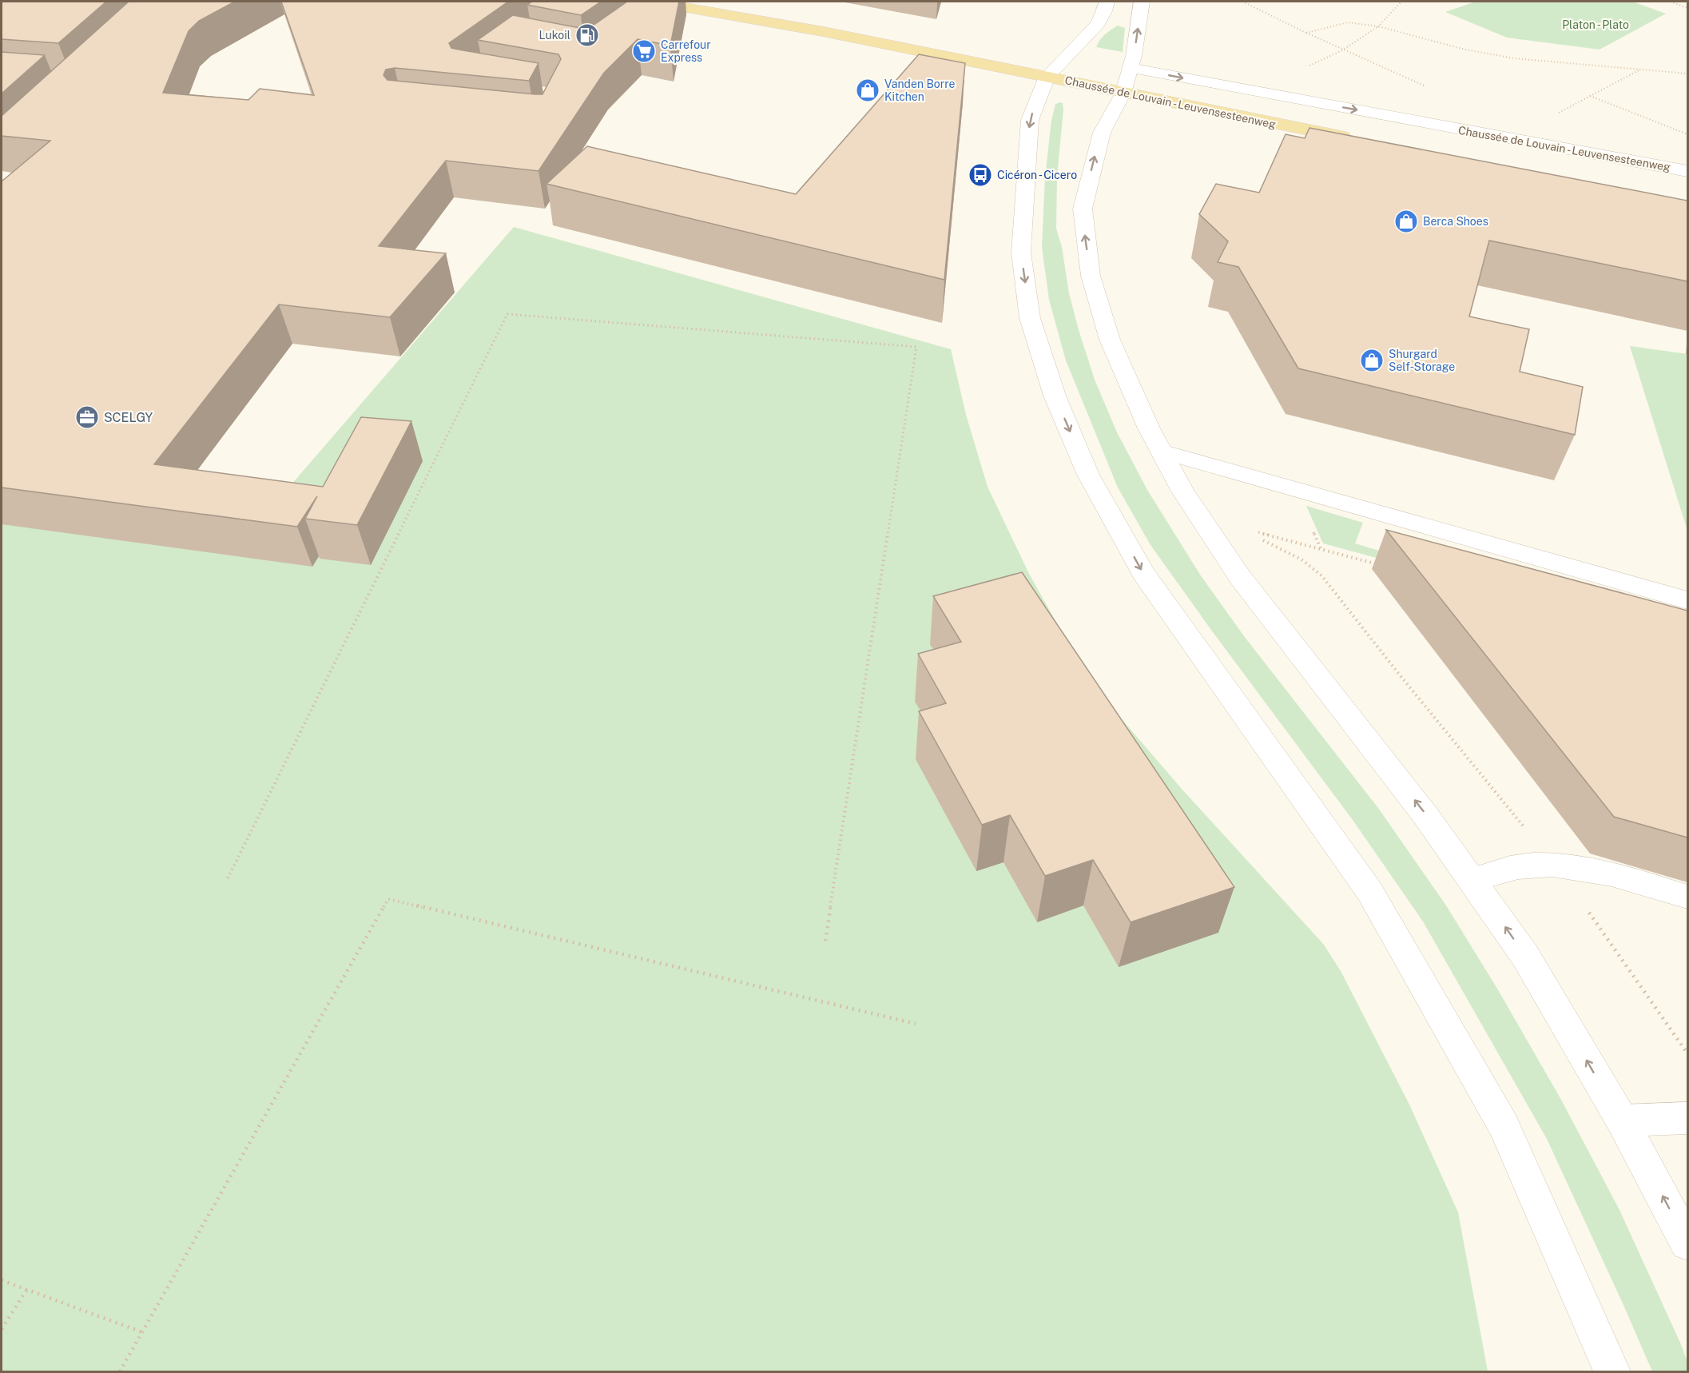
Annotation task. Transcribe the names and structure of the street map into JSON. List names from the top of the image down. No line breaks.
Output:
{"streets":{"main road":["Chaussée de Louvain - Leuvensesteenweg"]},"parks":["Platon - Plato"],"places":{"fuel station":["Lukoil"],"supermarket":["Carrefour Express"],"shop":["Vanden Borre Kitchen","Berca Shoes","Shurgard Self-Storage"],"bus stop":["Cicéron - Cicero"],"office":["SCELGY"]}}
